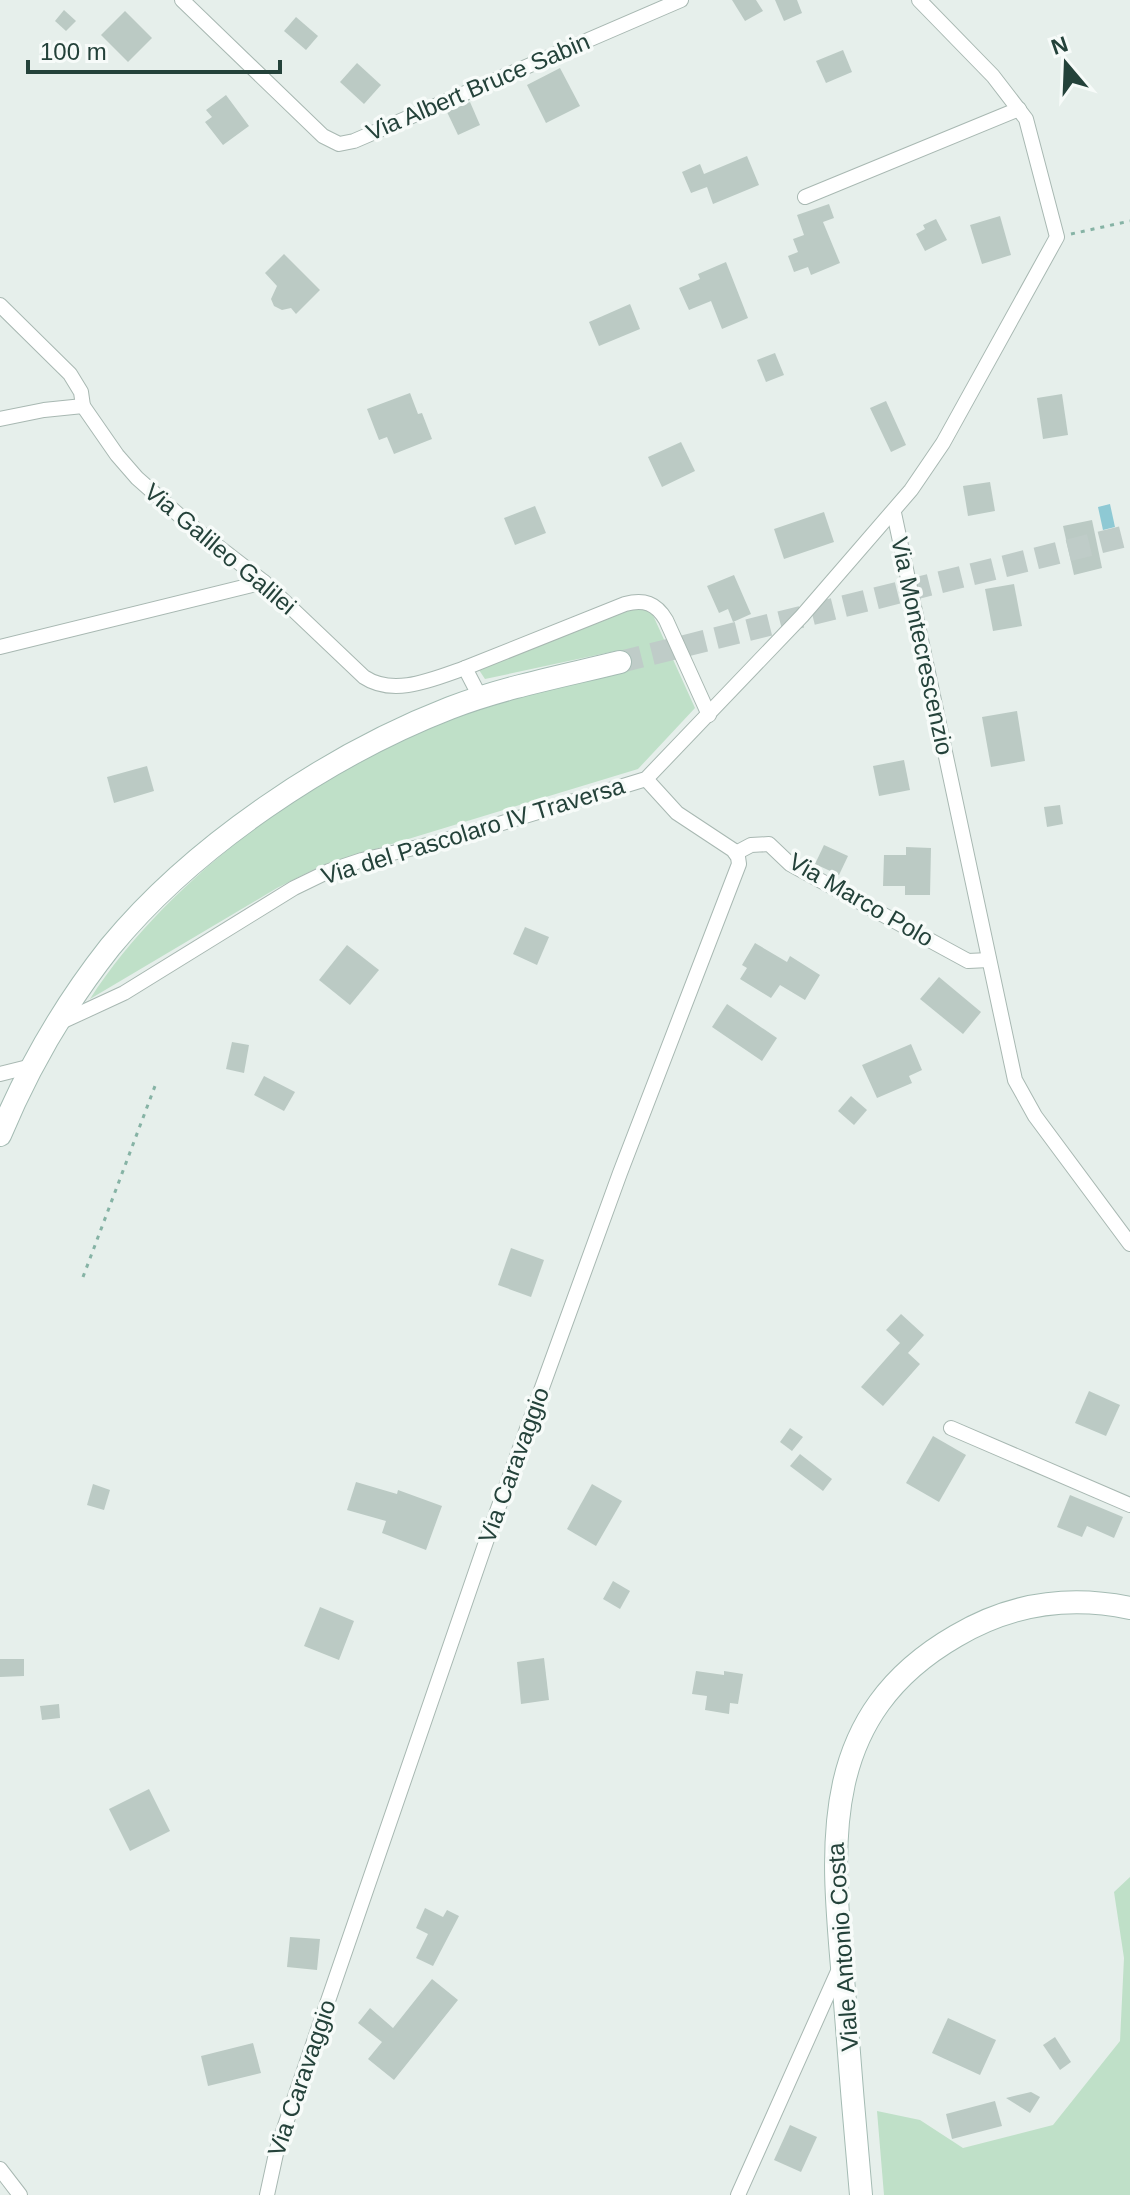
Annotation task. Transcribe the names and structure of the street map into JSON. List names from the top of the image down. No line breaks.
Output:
{"streets":{"main road":["Viale Antonio Costa"],"street":["Via Albert Bruce Sabin","Via Galileo Galilei","Via Montecrescenzio","Via del Pascolaro IV Traversa","Via Marco Polo","Via Caravaggio"]},"crossings":[["Via Galileo Galilei","Via del Pascolaro IV Traversa"],["Via Montecrescenzio","Via del Pascolaro IV Traversa"],["Via Montecrescenzio","Via Marco Polo"],["Via Marco Polo","Via Caravaggio"]],"scale_bar":"100 m","north":"top"}
